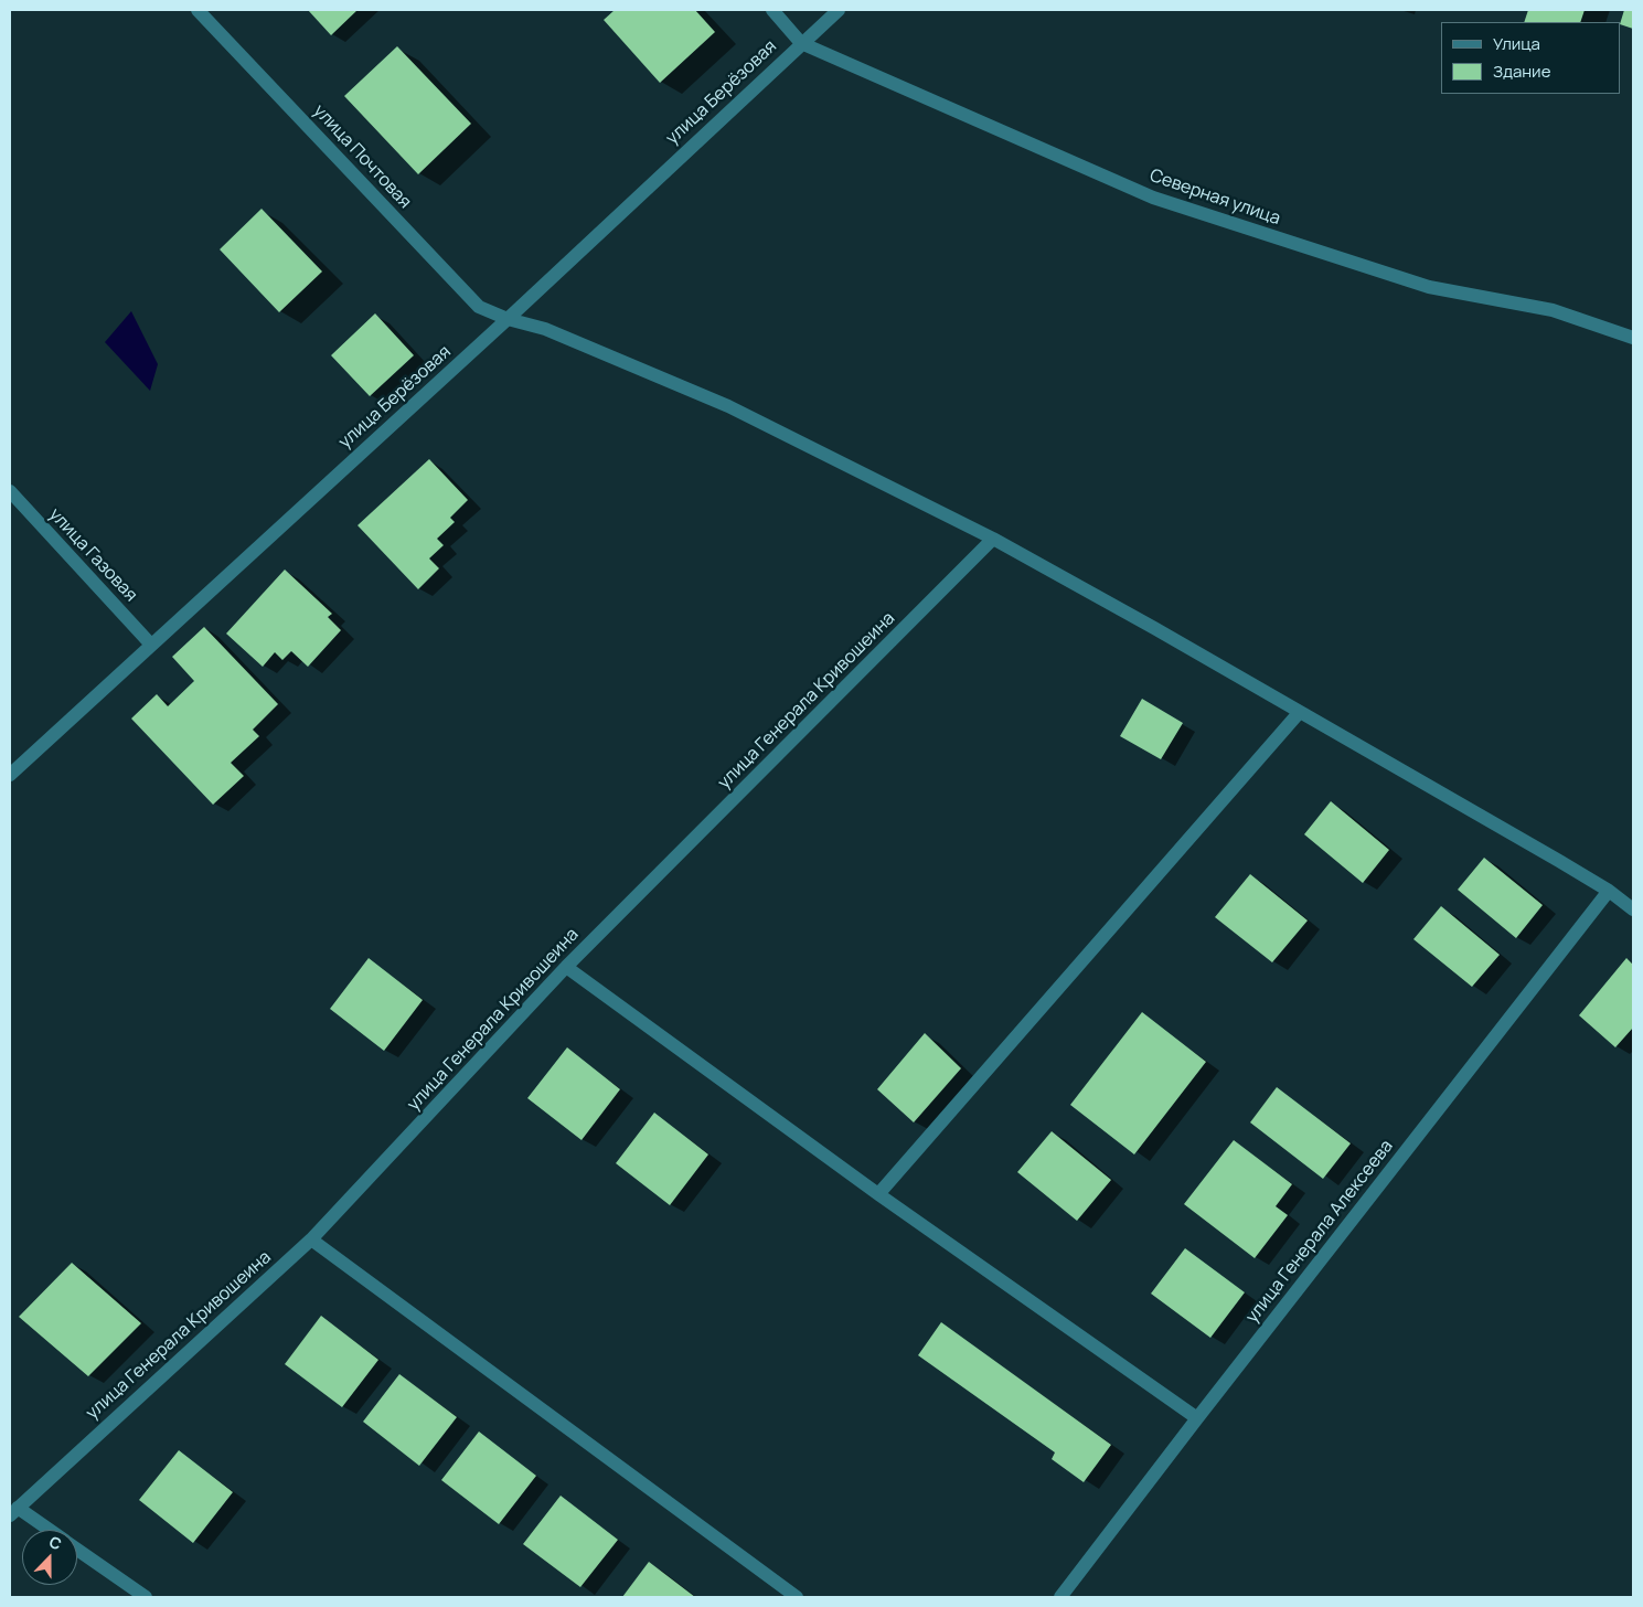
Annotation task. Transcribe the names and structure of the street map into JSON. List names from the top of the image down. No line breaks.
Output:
{"streets":{"street":["улица Берёзовая","улица Почтовая","Северная улица","улица Газовая","улица Генерала Кривошеина","улица Генерала Алексеева"]},"crossings":[["улица Берёзовая","улица Почтовая"],["улица Берёзовая","Северная улица"],["улица Берёзовая","улица Газовая"],["улица Почтовая","улица Генерала Кривошеина"],["улица Почтовая","улица Генерала Алексеева"]],"legend":["Улица","Здание"],"north":"top"}
